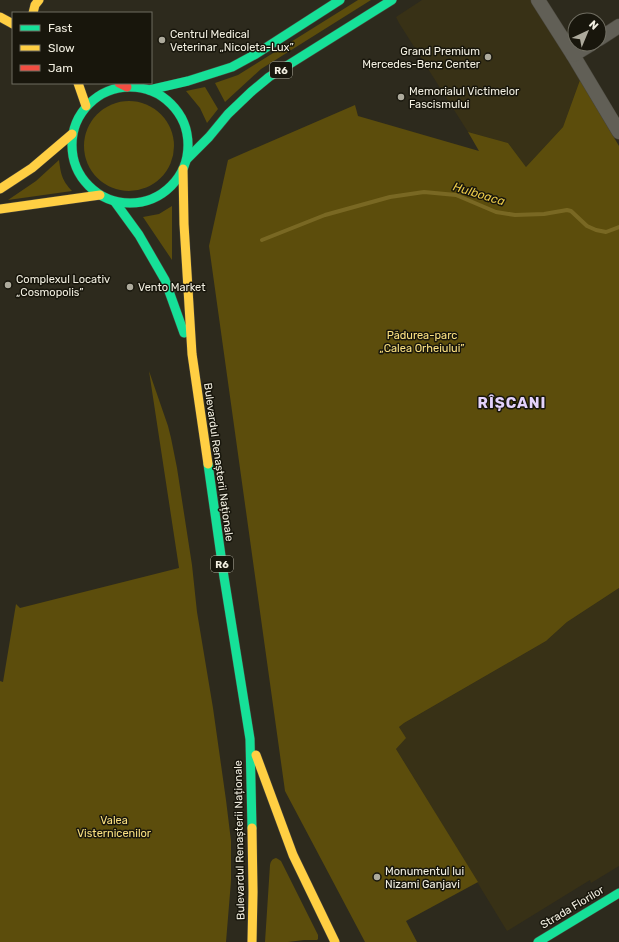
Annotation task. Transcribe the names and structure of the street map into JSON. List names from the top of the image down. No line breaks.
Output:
{"streets":{"main road":["R6","Bulevardul Renașterii Naționale","Strada Florilor"]},"crossings":[["R6","Bulevardul Renașterii Naționale"]],"districts":["RÎȘCANI"],"water":["Hulboaca"],"parks":["Pădurea-parc „Calea Orheiului”","Valea Visternicenilor"],"places":["Centrul Medical Veterinar „Nicoleta-Lux”","Grand Premium Mercedes-Benz Center","Memorialul Victimelor Fascismului","Complexul Locativ „Cosmopolis”","Vento Market","Monumentul lui Nizami Ganjavi"],"legend":["Fast","Slow","Jam"],"north":"top right"}
